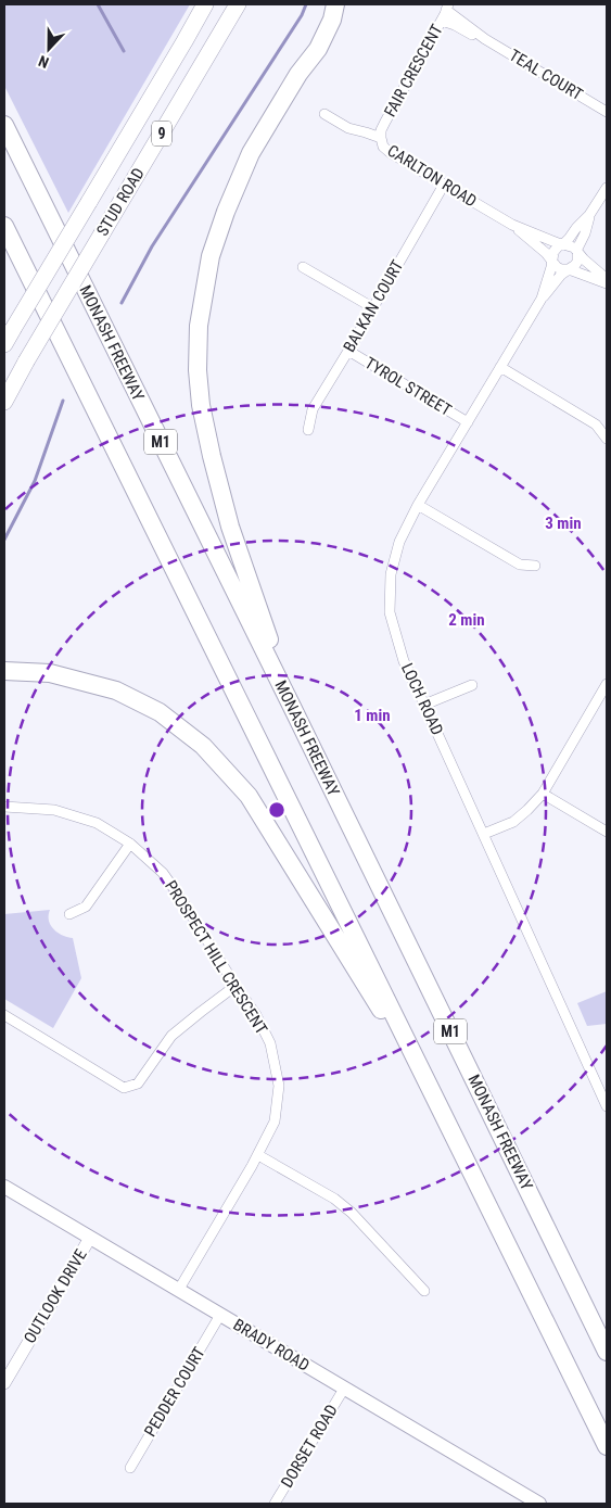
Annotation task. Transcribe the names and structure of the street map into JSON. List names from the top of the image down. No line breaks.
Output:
{"streets":{"highway":["9","STUD ROAD","MONASH FREEWAY","M1"],"main road":["BRADY ROAD"],"street":["FAIR CRESCENT","TEAL COURT","CARLTON ROAD","BALKAN COURT","TYROL STREET","LOCH ROAD","PROSPECT HILL CRESCENT","OUTLOOK DRIVE","PEDDER COURT","DORSET ROAD"]},"crossings":[["FAIR CRESCENT","TEAL COURT"],["FAIR CRESCENT","CARLTON ROAD"],["CARLTON ROAD","BALKAN COURT"],["CARLTON ROAD","LOCH ROAD"],["BALKAN COURT","TYROL STREET"],["TYROL STREET","LOCH ROAD"],["PROSPECT HILL CRESCENT","BRADY ROAD"],["OUTLOOK DRIVE","BRADY ROAD"],["BRADY ROAD","PEDDER COURT"],["BRADY ROAD","DORSET ROAD"]],"north":"bottom","rings":["3 min","2 min","1 min"]}
